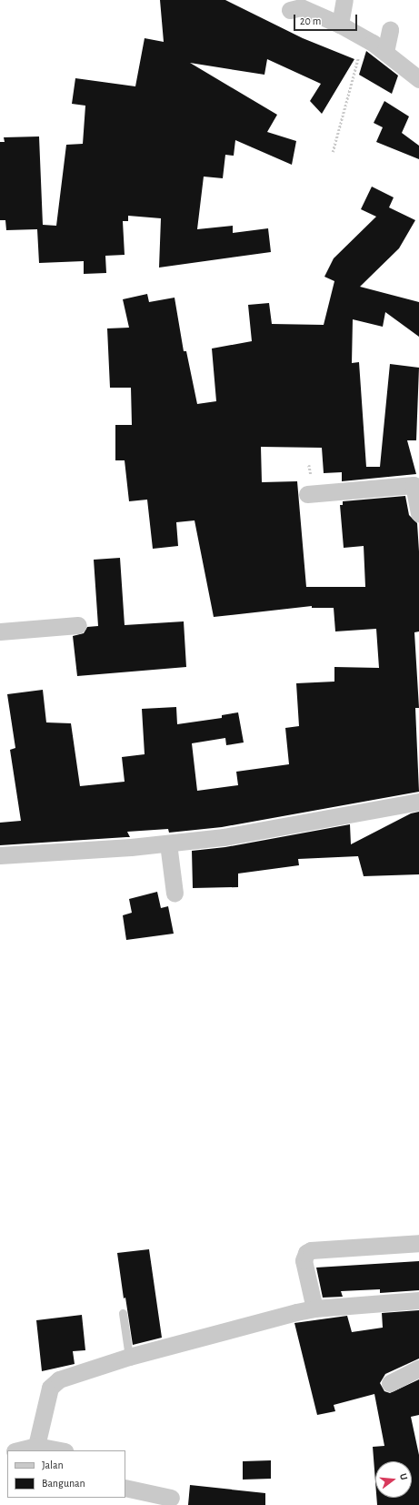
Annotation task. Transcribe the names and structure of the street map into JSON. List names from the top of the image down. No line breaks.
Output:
{"legend":["Jalan","Bangunan"],"scale_bar":"20 m","north":"right"}
